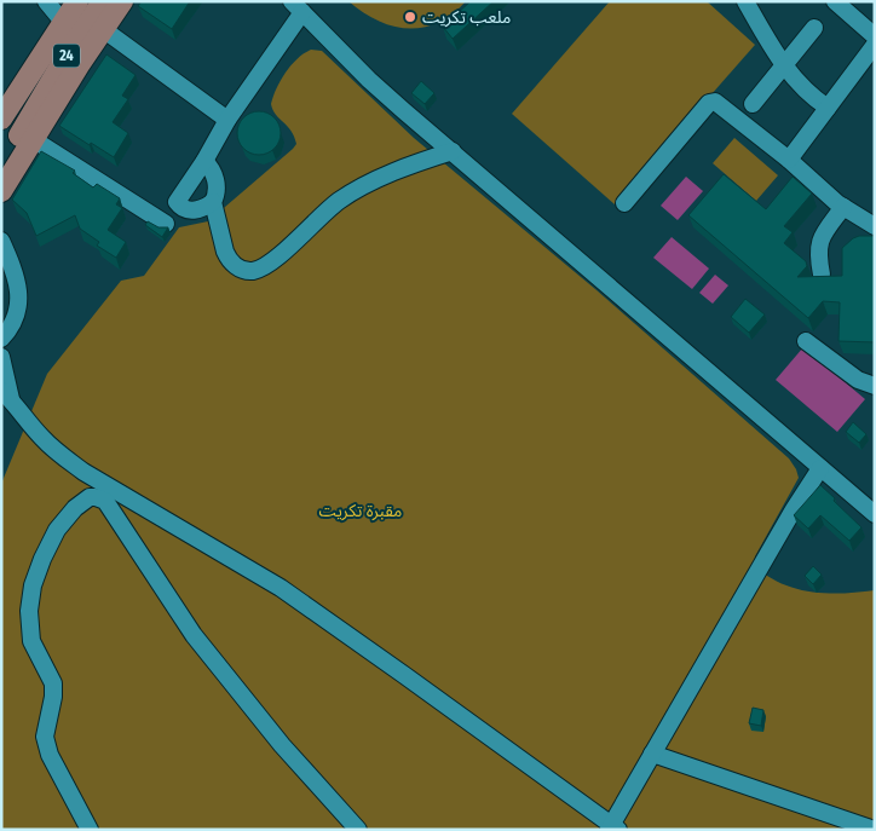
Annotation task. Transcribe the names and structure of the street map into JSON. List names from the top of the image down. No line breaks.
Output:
{"streets":{"main road":["24"]},"parks":["مقبرة تكريت"],"places":["ملعب تكريت"]}
